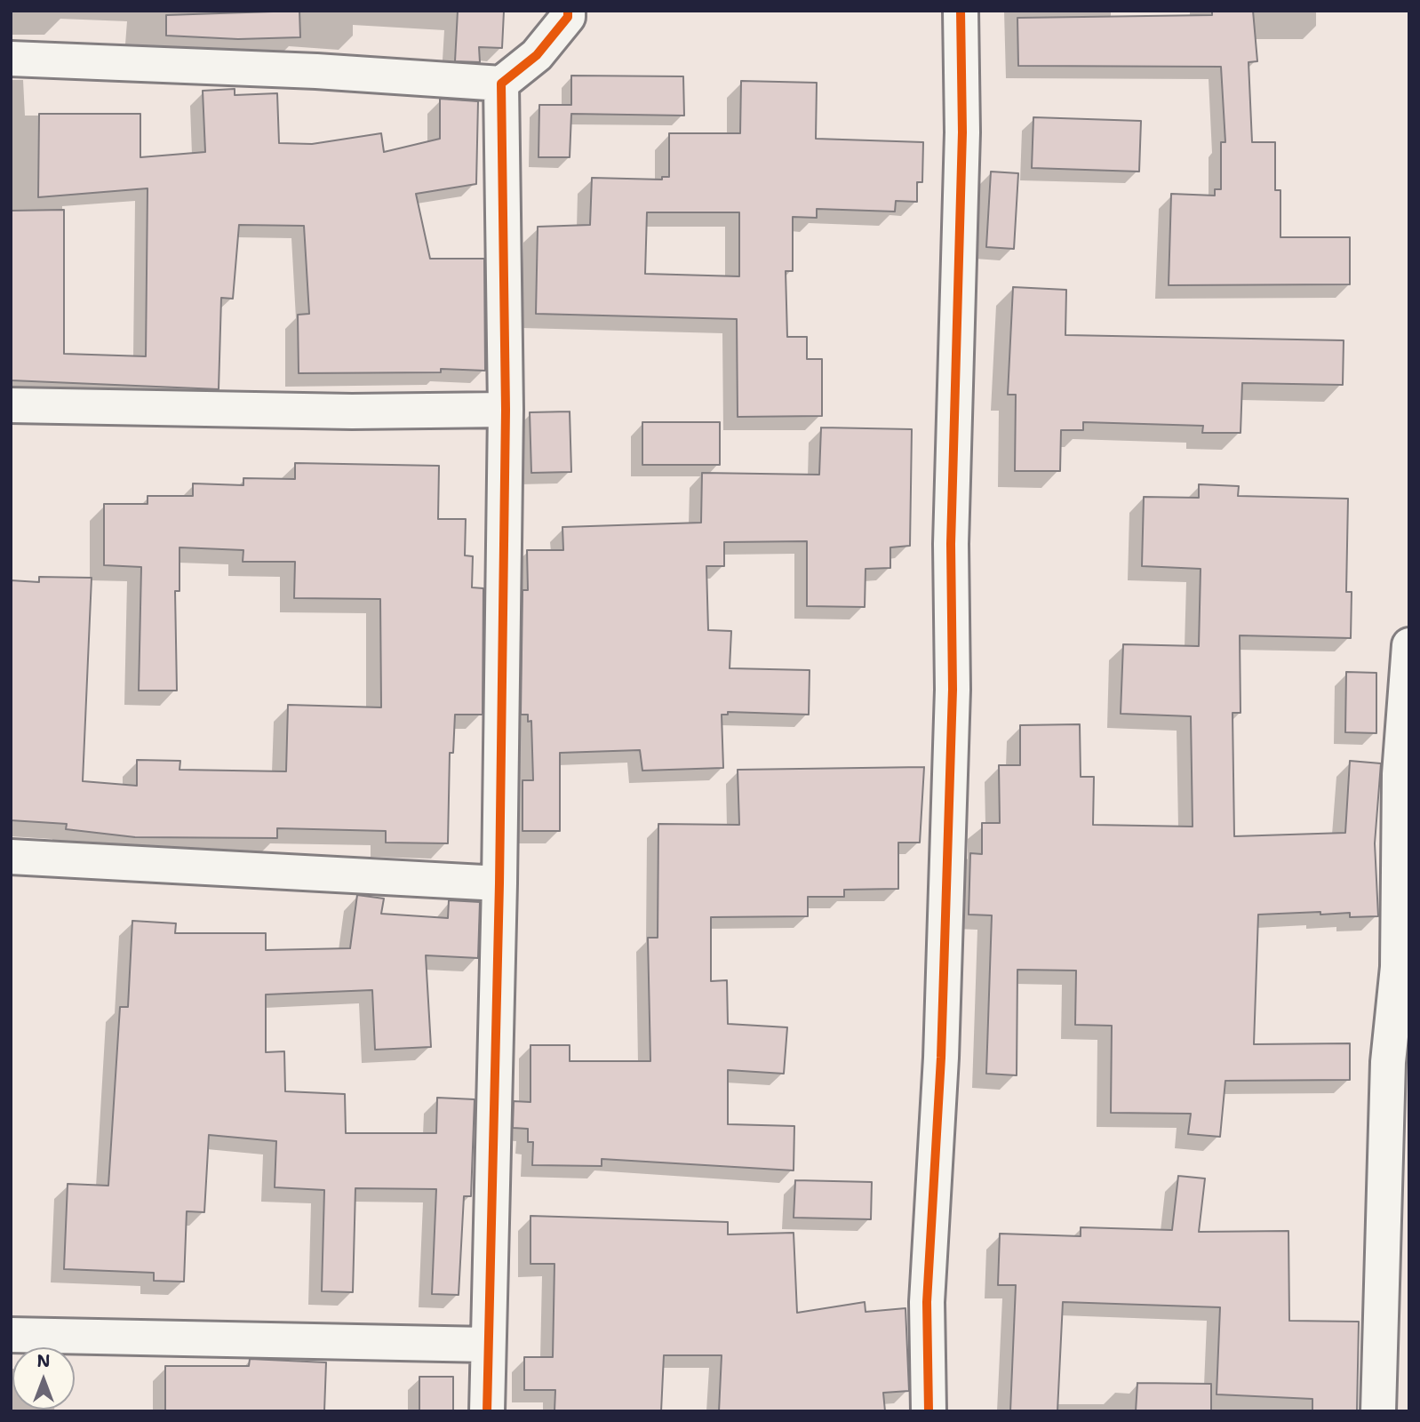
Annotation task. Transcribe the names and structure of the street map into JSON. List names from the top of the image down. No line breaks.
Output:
{"north":"top"}
